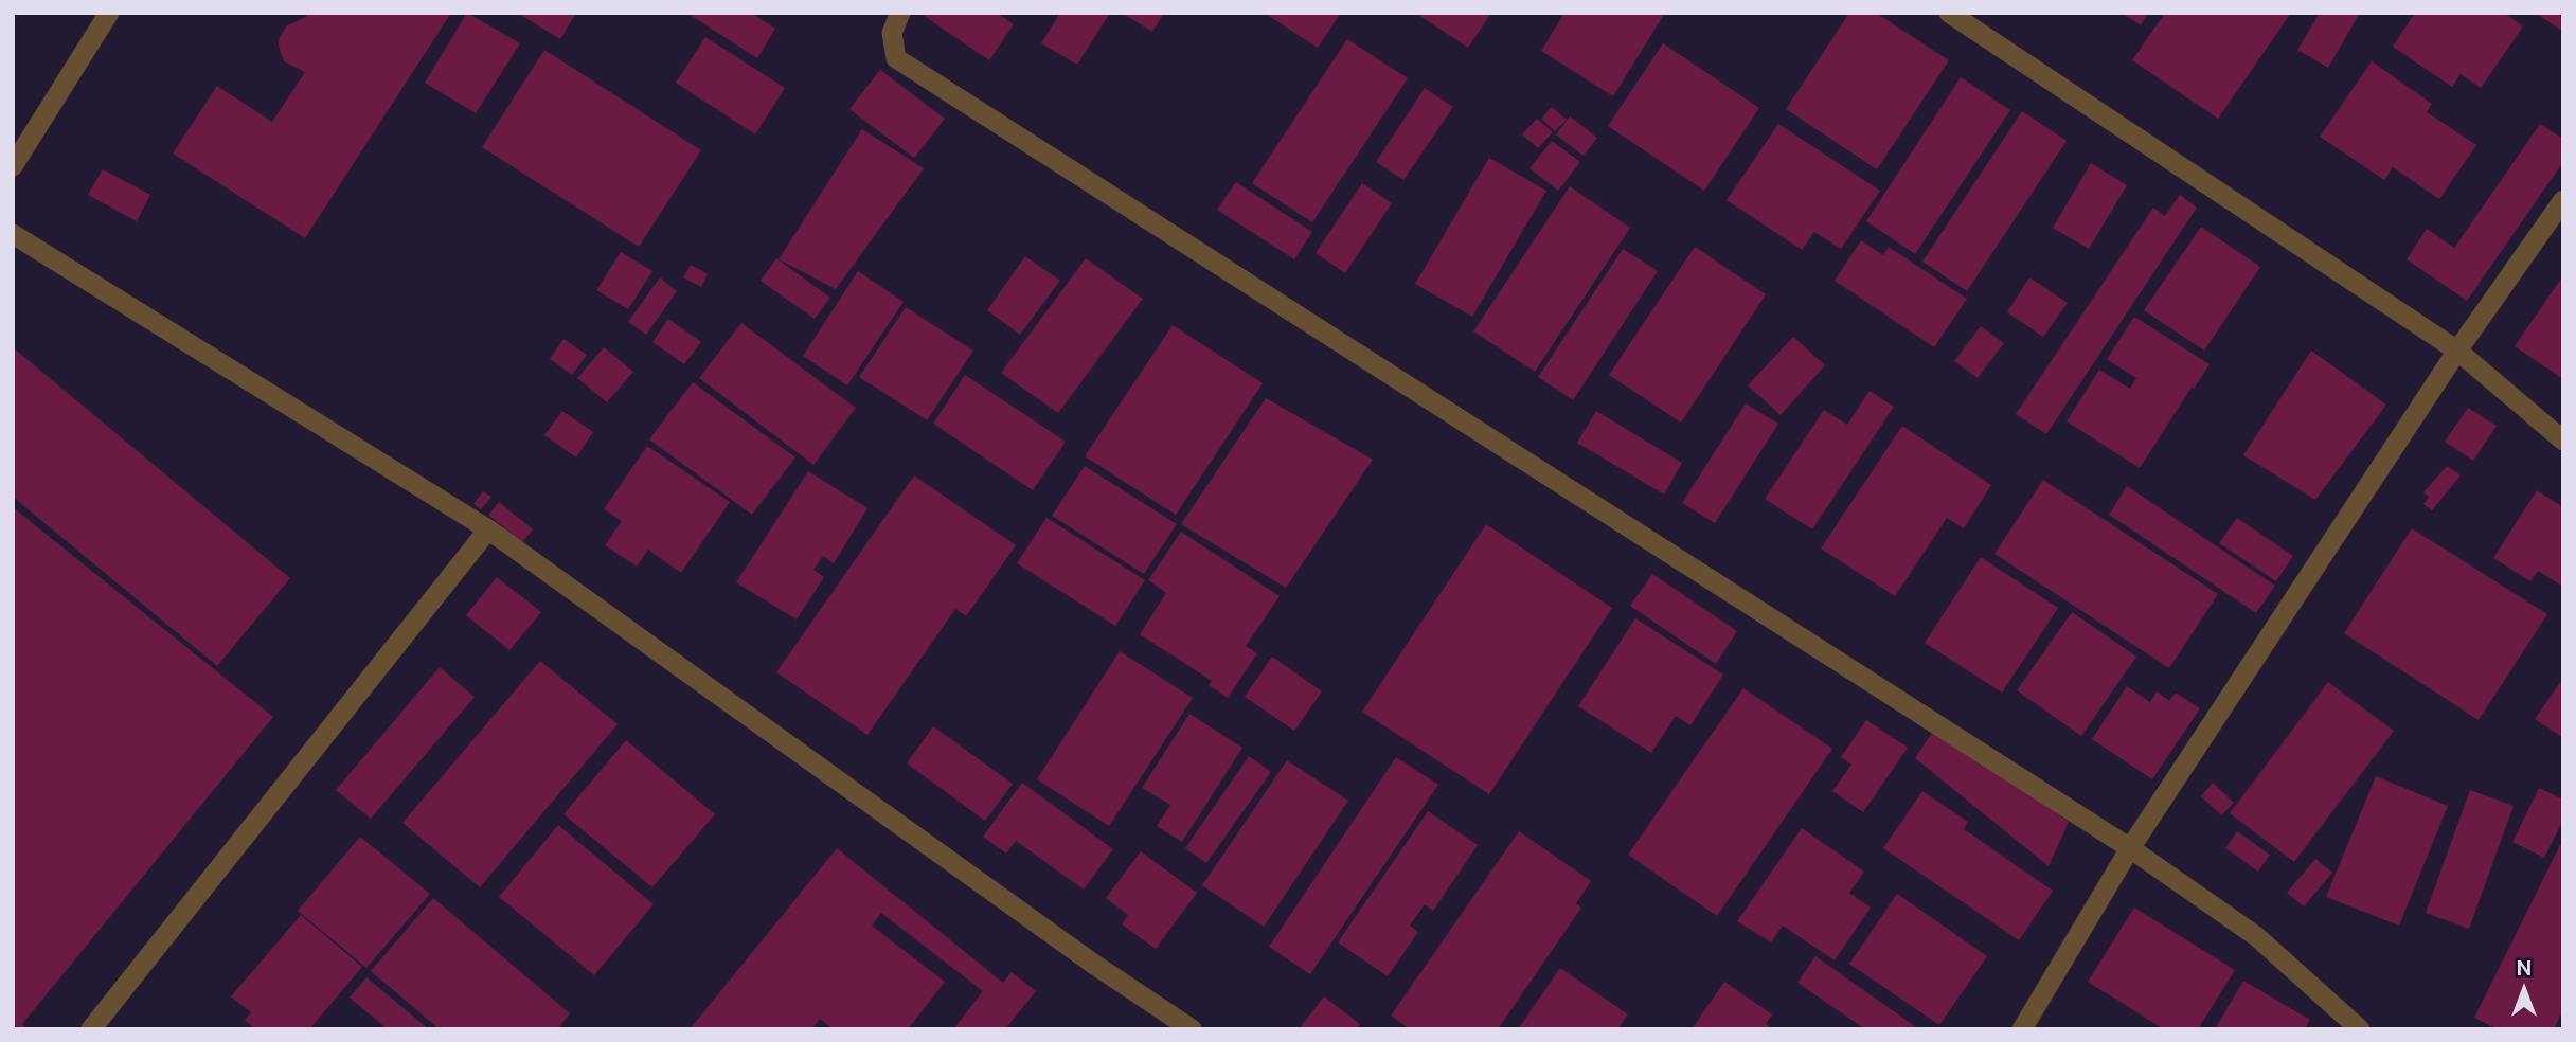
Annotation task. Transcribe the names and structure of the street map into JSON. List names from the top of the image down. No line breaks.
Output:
{"north":"top"}
